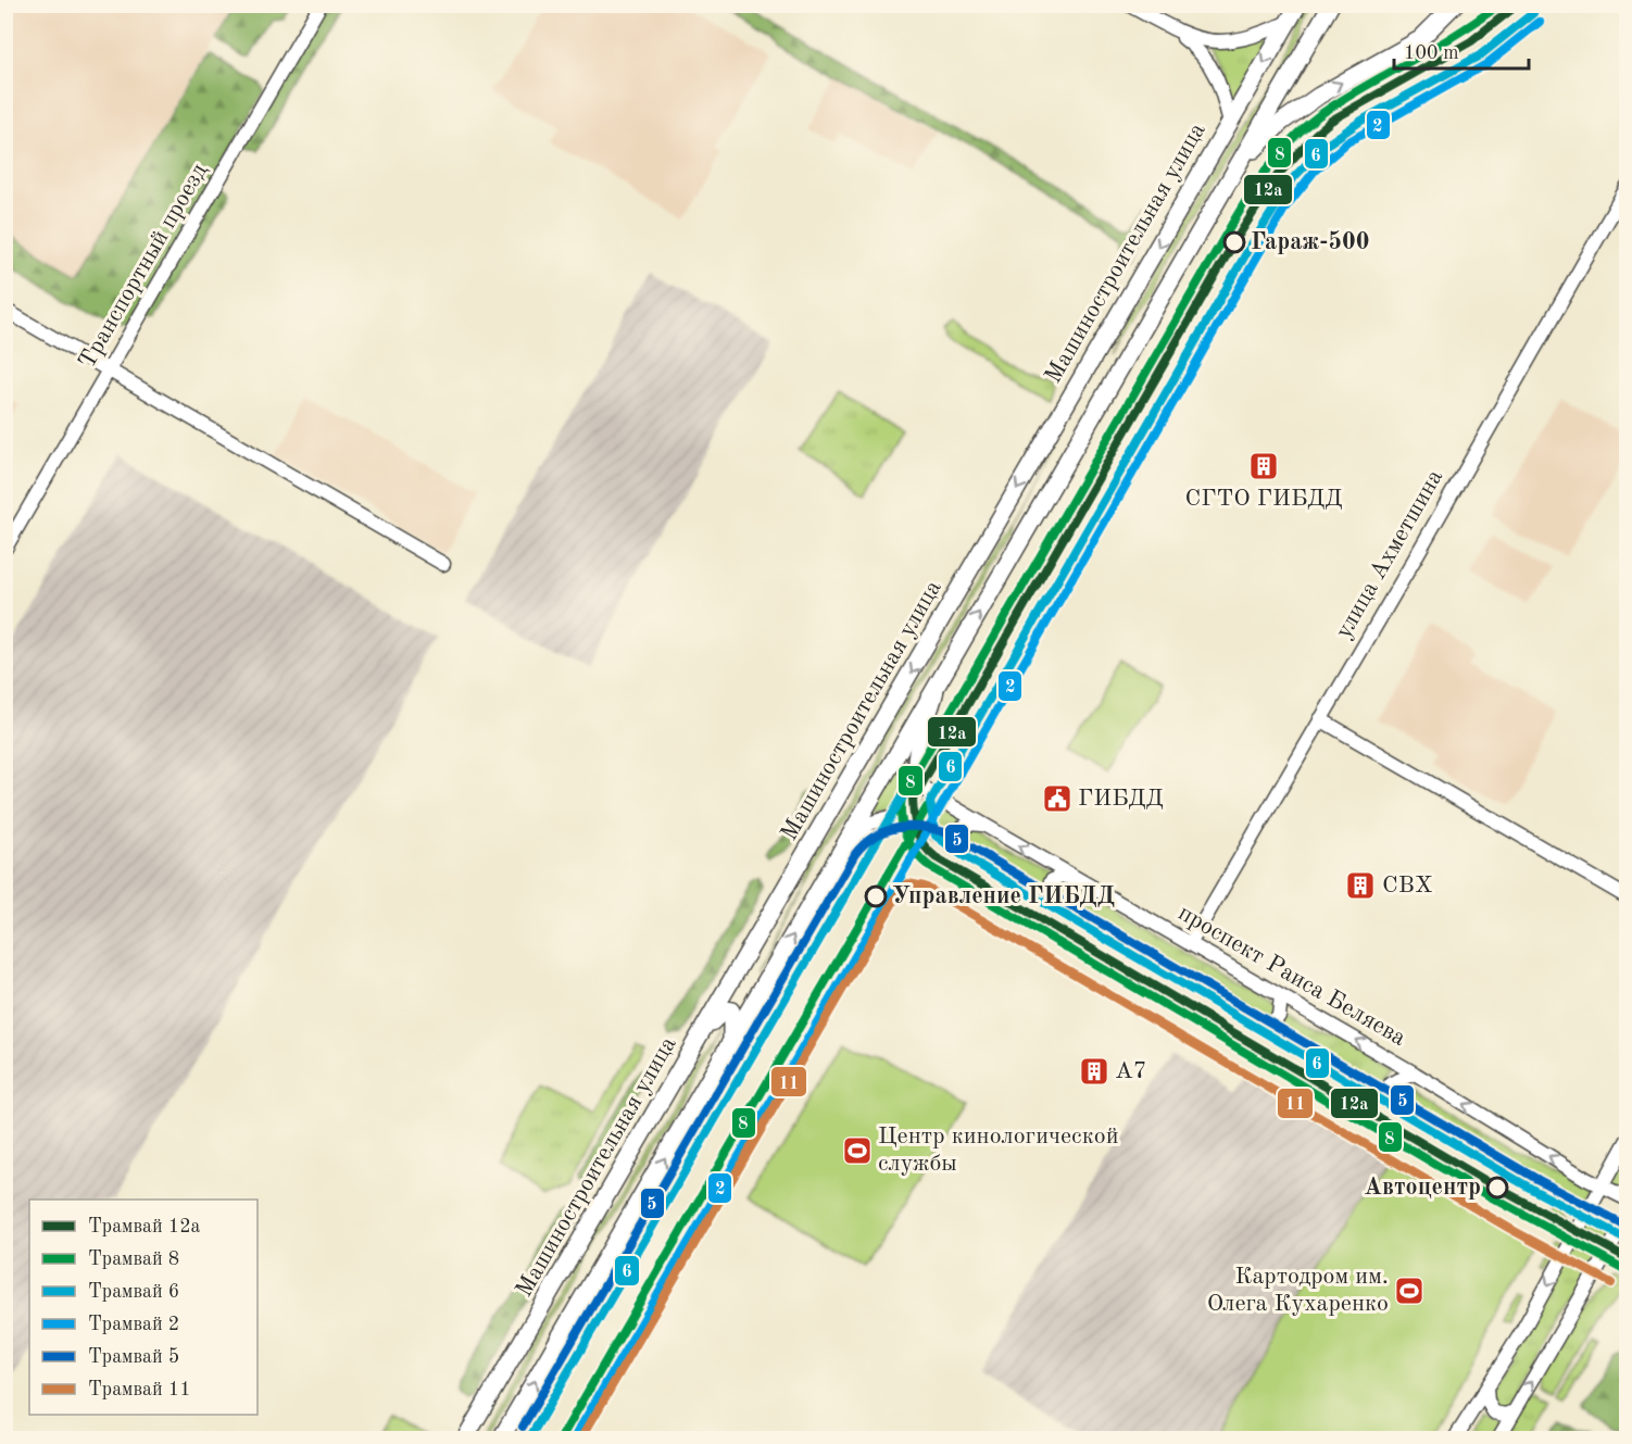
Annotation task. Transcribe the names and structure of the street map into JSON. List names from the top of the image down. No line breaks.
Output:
{"streets":{"main road":["Машиностроительная улица"],"street":["Транспортный проезд","улица Ахметшина","проспект Раиса Беляева"]},"crossings":[["улица Ахметшина","проспект Раиса Беляева"]],"places":{"other":["Гараж-500","Управление ГИБДД","Автоцентр"],"building":["СГТО ГИБДД","СВХ","А7"],"public building":["ГИБДД"],"sports":["Центр кинологической службы","Картодром им. Олега Кухаренко"]},"lines":["tram line 12а","tram line 8","tram line 6","tram line 2","tram line 5","tram line 11"],"legend":["Трамвай 12а","Трамвай 8","Трамвай 6","Трамвай 2","Трамвай 5","Трамвай 11"],"scale_bar":"100 m"}
